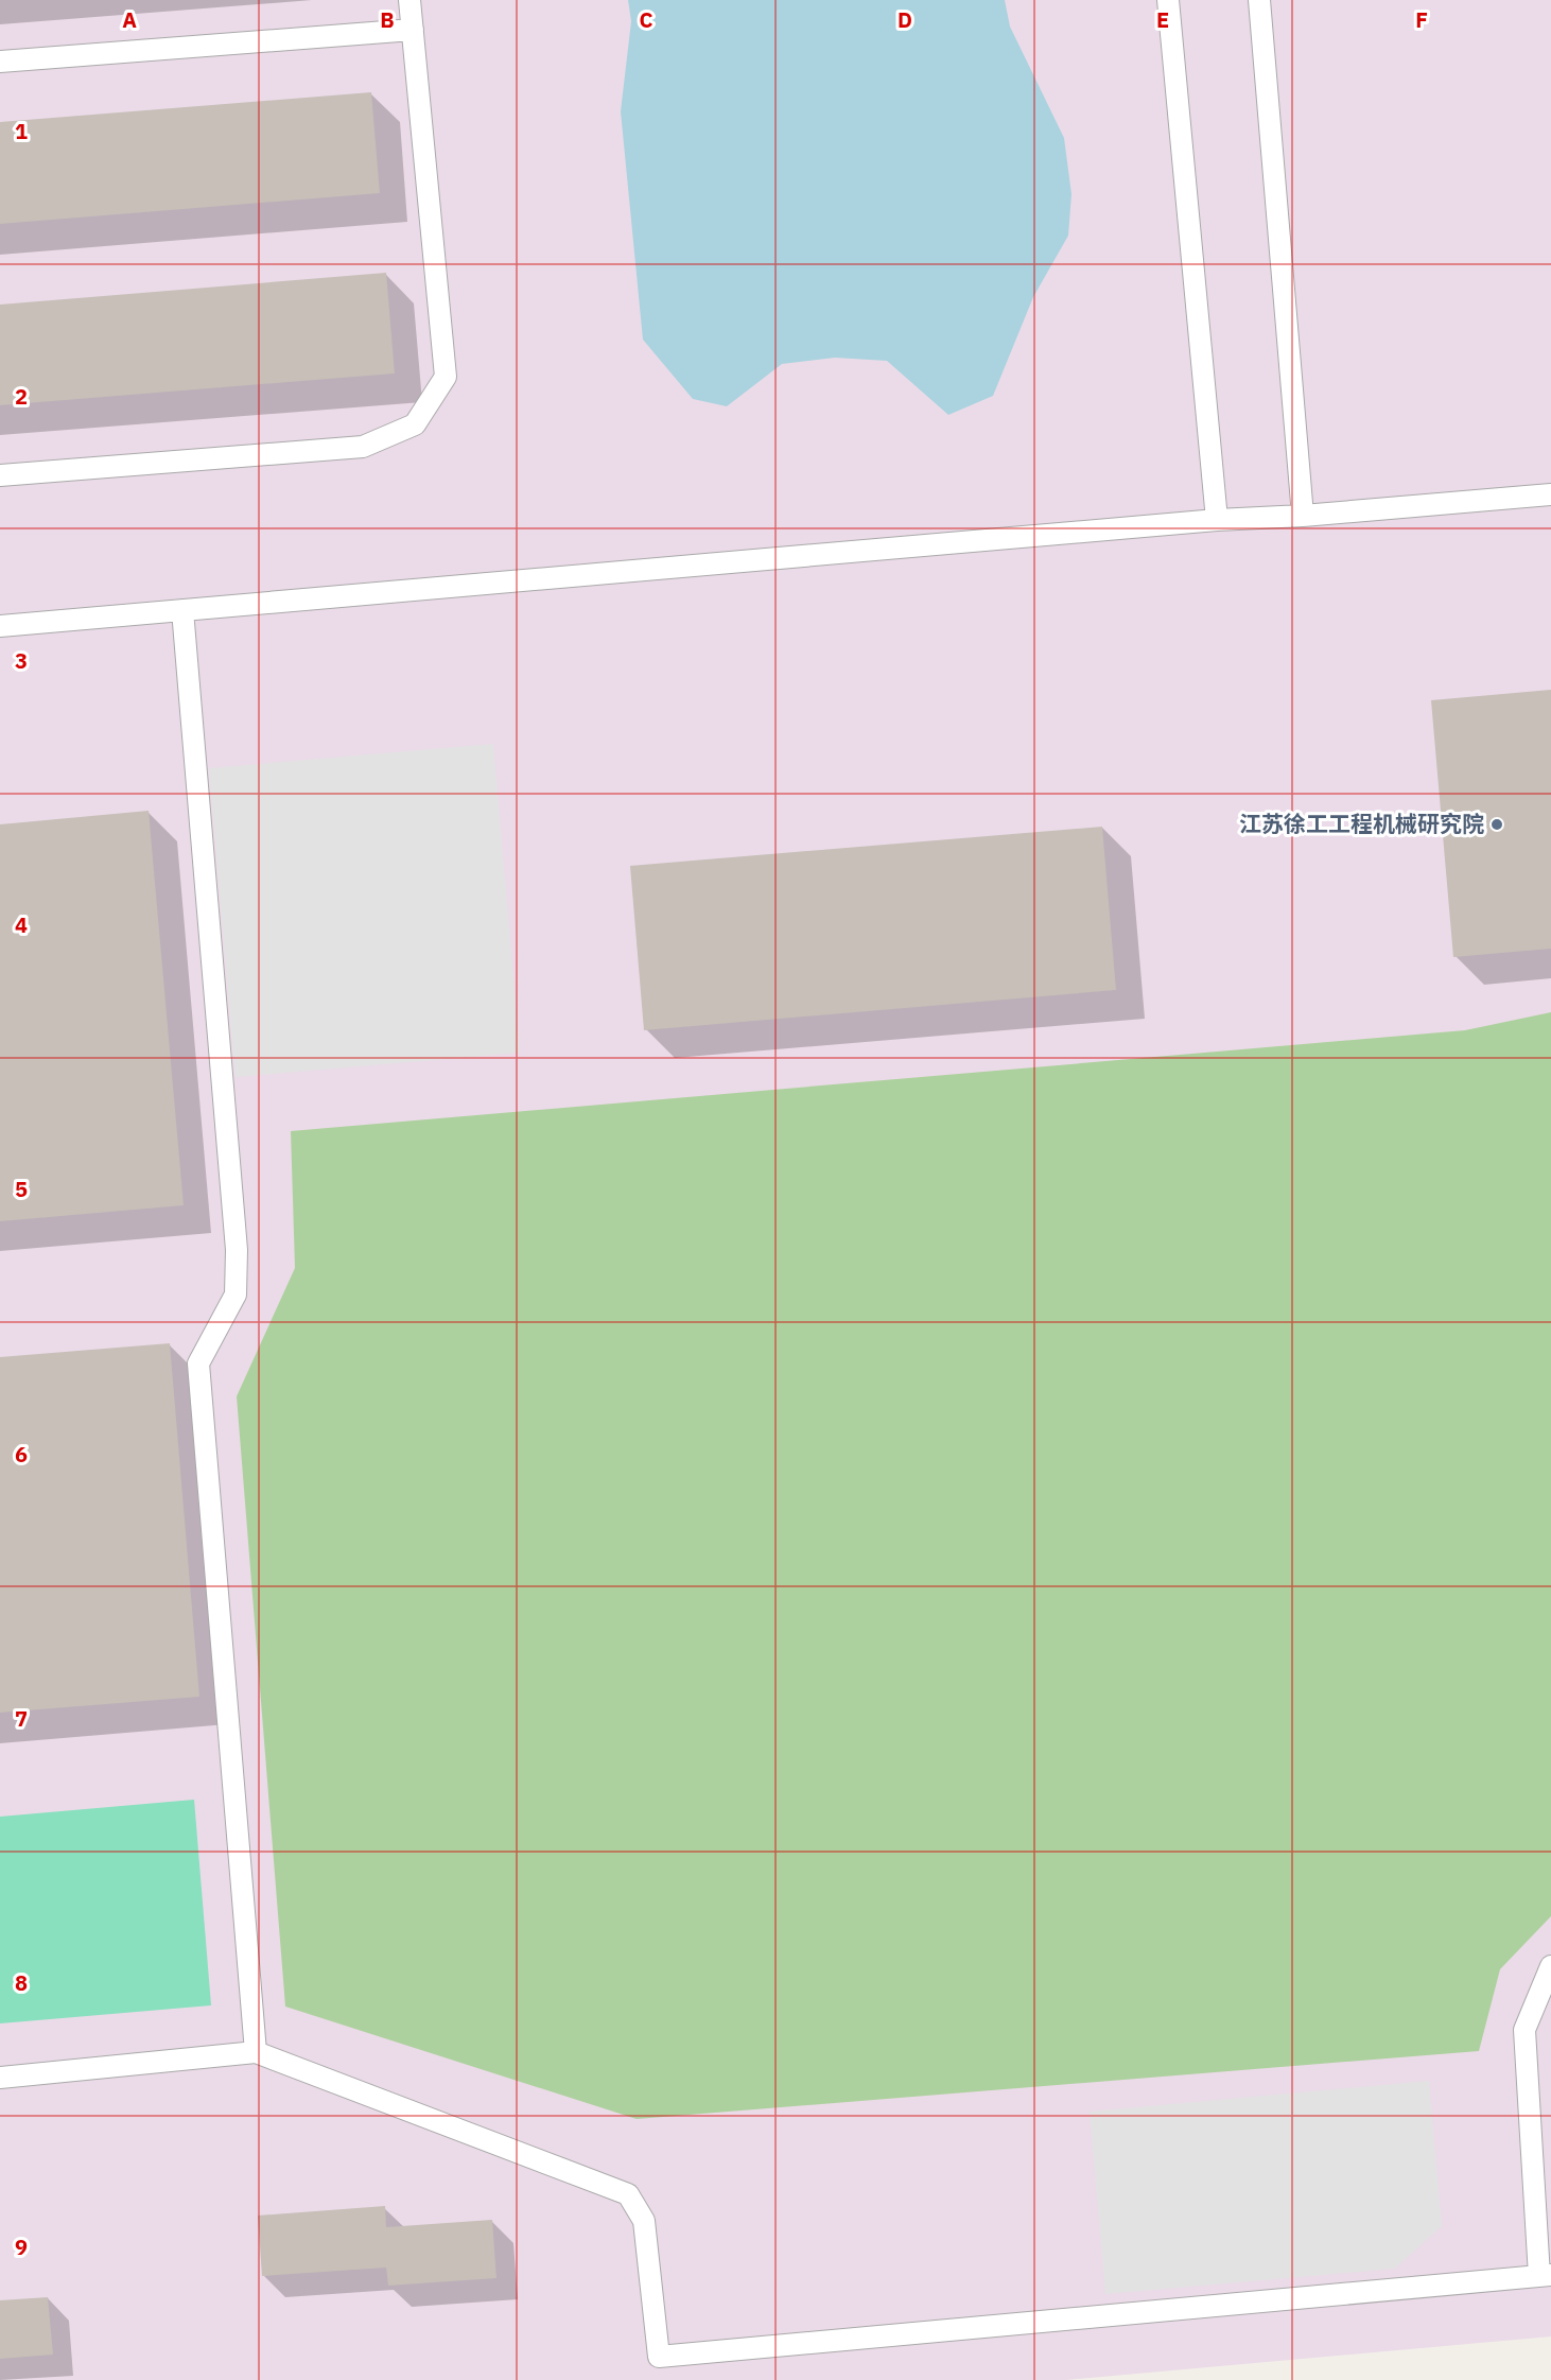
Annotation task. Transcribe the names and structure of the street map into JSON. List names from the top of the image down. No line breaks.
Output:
{"places":["江苏徐工工程机械研究院"],"grid":{"columns":["A","B","C","D","E","F"],"rows":["1","2","3","4","5","6","7","8","9"]}}
